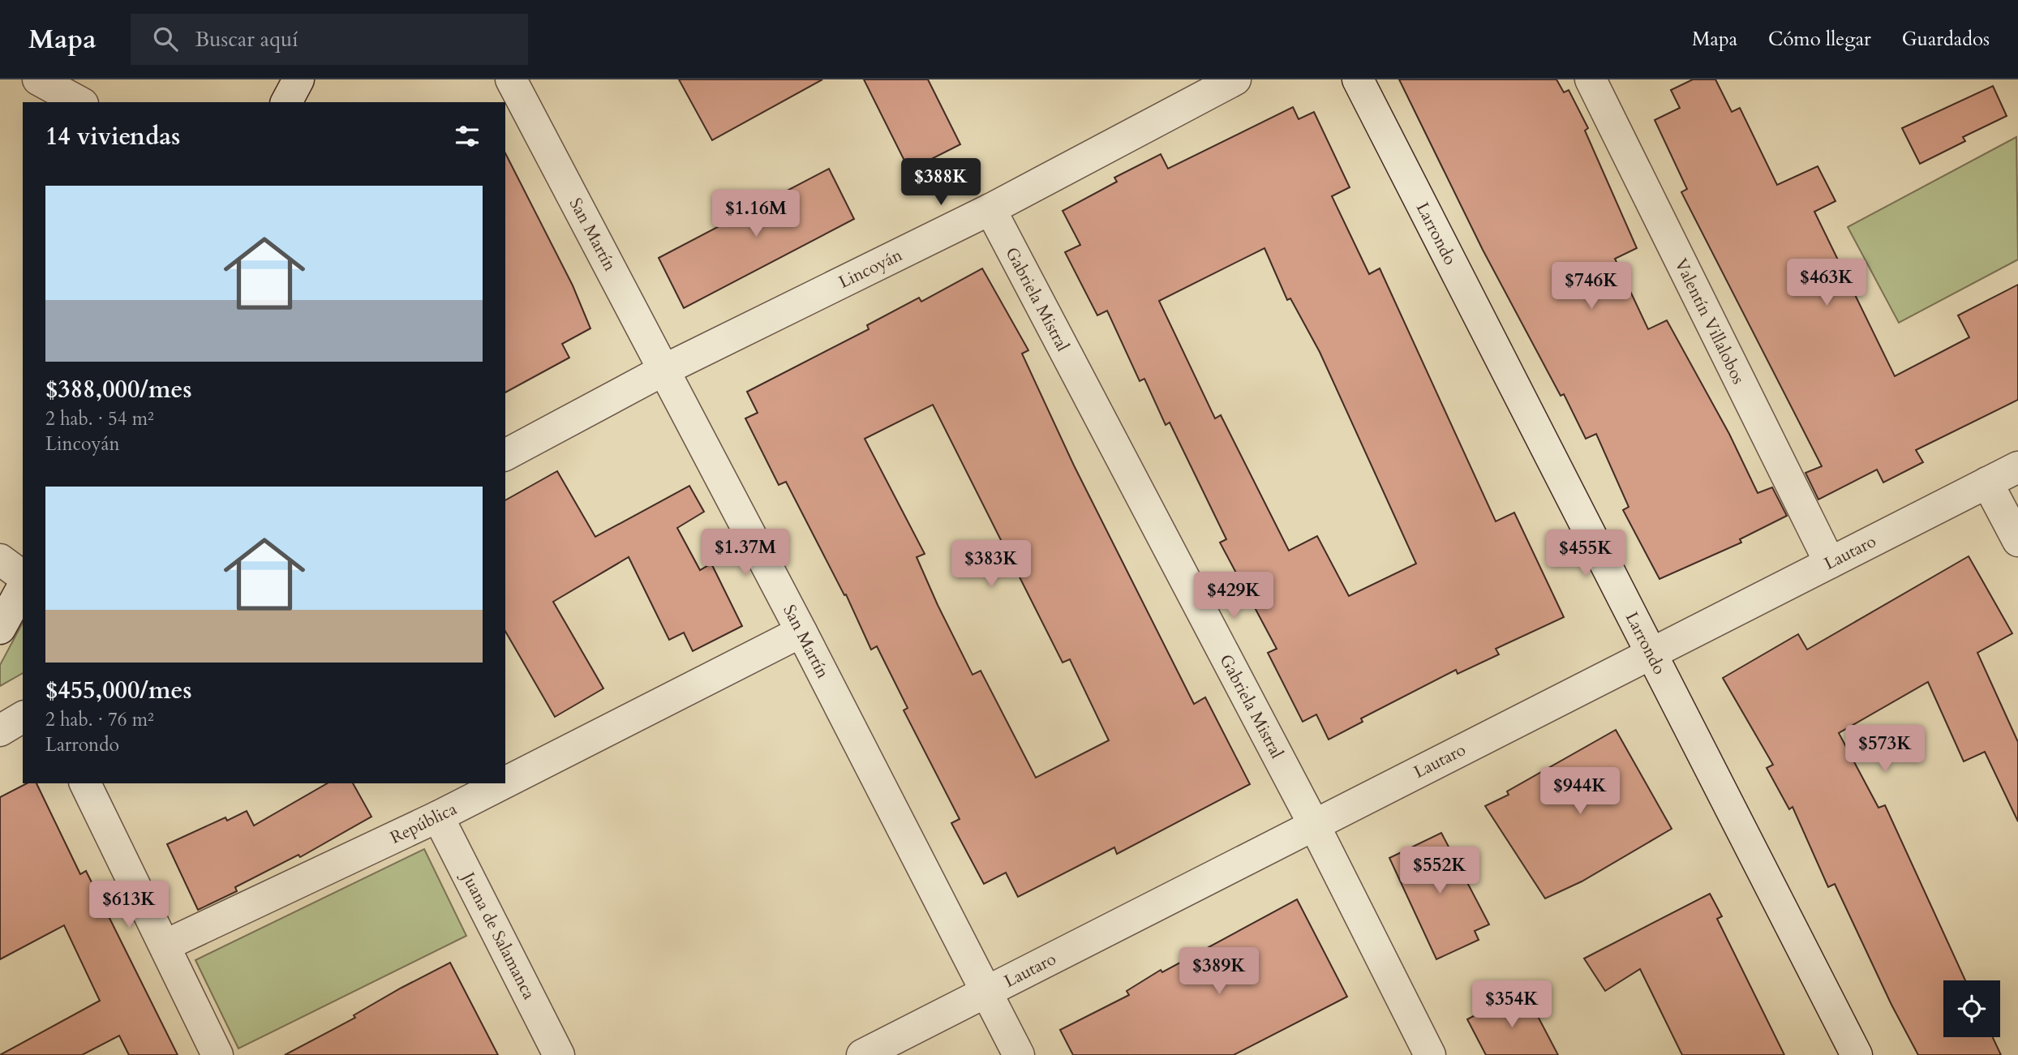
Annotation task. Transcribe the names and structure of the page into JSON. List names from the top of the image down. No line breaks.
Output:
{"streets":{"street":["Larrondo","San Martín","Lincoyán","Gabriela Mistral","Valentín Villalobos","Lautaro","República","Juana de Salamanca"]},"crossings":[["Larrondo","Lautaro"],["San Martín","Lincoyán"],["San Martín","Lautaro"],["San Martín","República"],["Lincoyán","Gabriela Mistral"],["Gabriela Mistral","Lautaro"],["Valentín Villalobos","Lautaro"],["República","Juana de Salamanca"]],"page":{"header":"Mapa","search":"Buscar aquí","nav":["Mapa","Cómo llegar","Guardados"],"heading":"14 viviendas","price":["$388K","$1.16M","$463K","$746K","$1.37M","$455K","$383K","$429K","$573K","$944K","$552K","$613K","$389K","$354K"],"list":[{"name":"$388,000/mes","note":"2 hab. · 54 m² · Lincoyán"},{"name":"$455,000/mes","note":"2 hab. · 76 m² · Larrondo"}]}}
